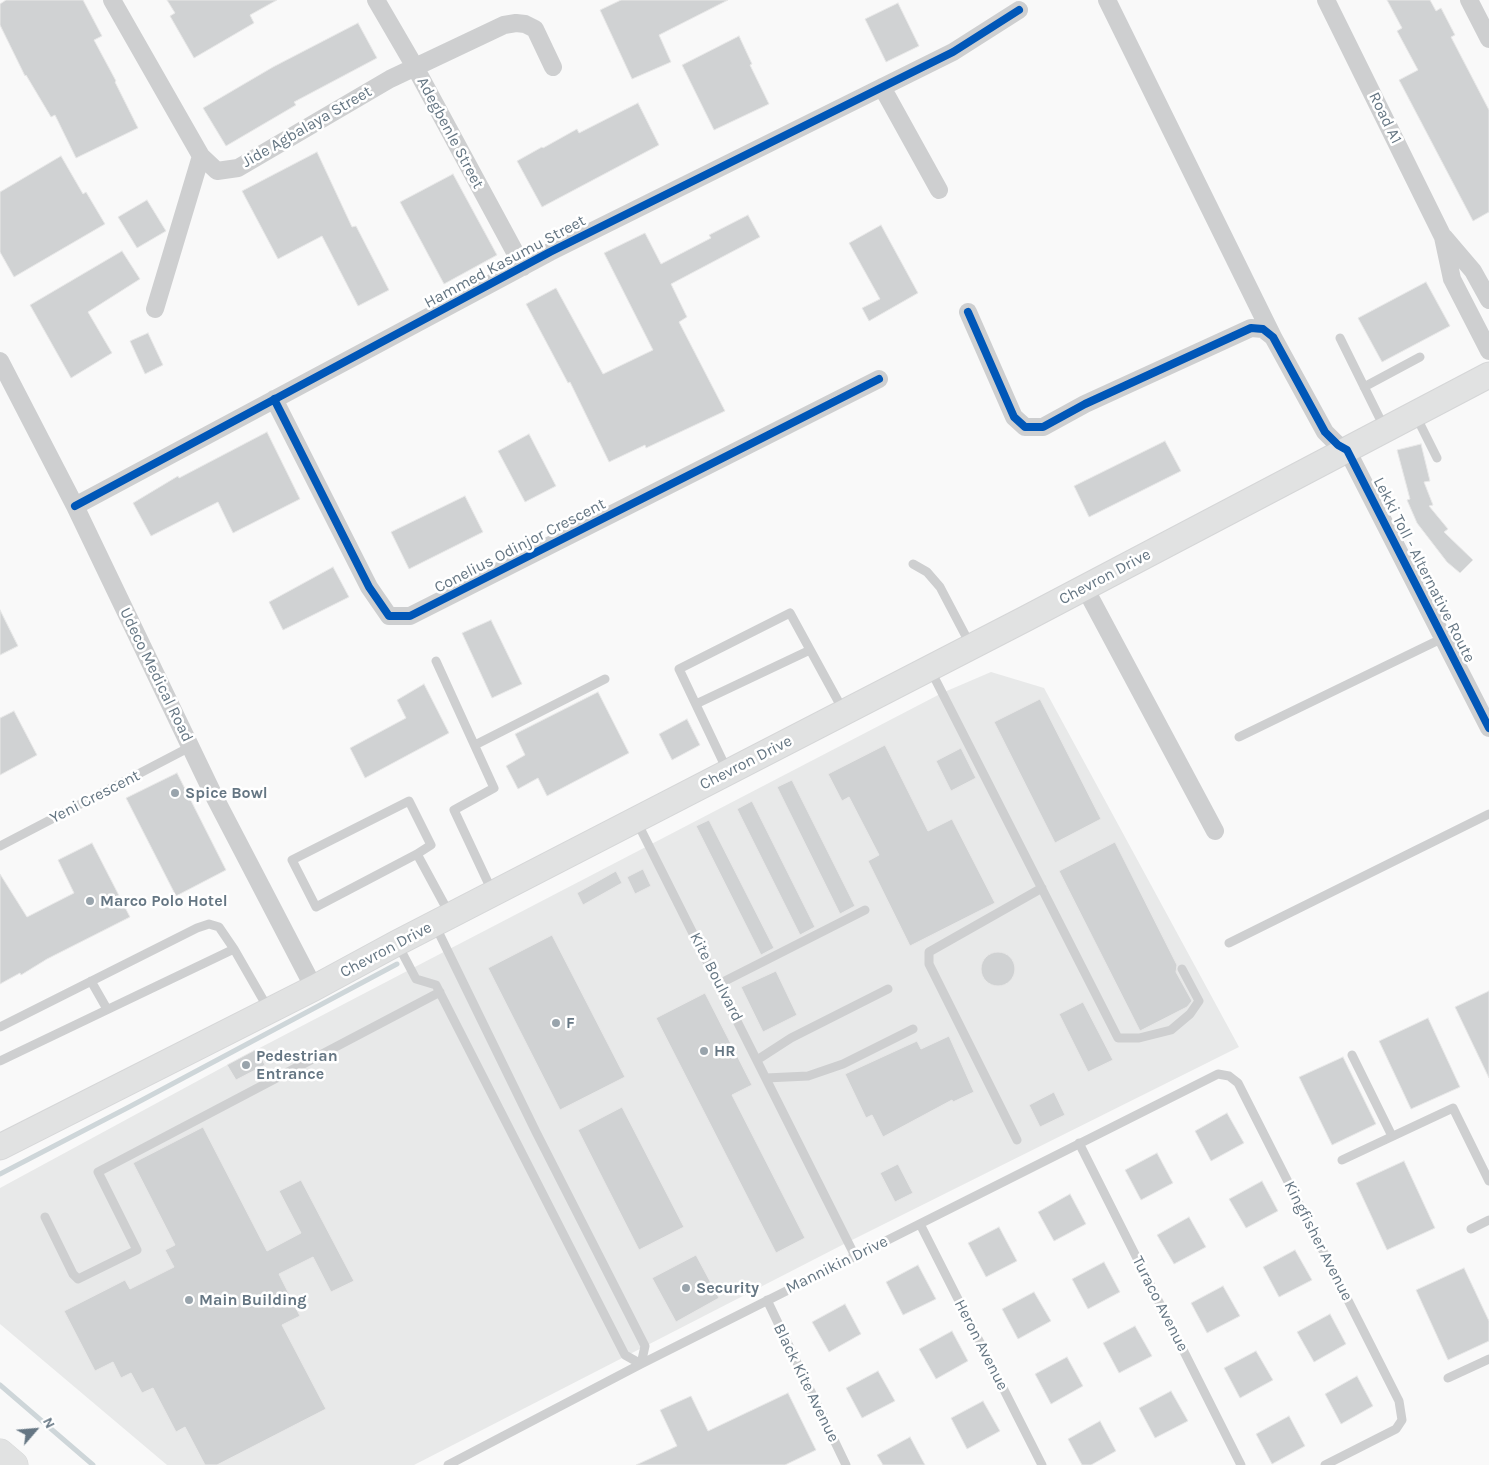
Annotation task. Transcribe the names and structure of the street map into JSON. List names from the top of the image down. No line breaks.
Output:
{"streets":{"main road":["Chevron Drive"],"street":["Road A1","Jide Agbalaya Street","Adegbenle Street","Hammed Kasumu Street","Conelius Odinjor Crescent","Lekki Toll - Alternative Route","Udeco Medical Road"],"lane":["Yeni Crescent","Kite Boulvard","Kingfisher Avenue","Mannikin Drive","Turaco Avenue","Heron Avenue","Black Kite Avenue"]},"crossings":[["Jide Agbalaya Street","Adegbenle Street"],["Adegbenle Street","Hammed Kasumu Street"],["Hammed Kasumu Street","Conelius Odinjor Crescent"],["Hammed Kasumu Street","Udeco Medical Road"],["Lekki Toll - Alternative Route","Chevron Drive"],["Chevron Drive","Udeco Medical Road"],["Chevron Drive","Kite Boulvard"],["Udeco Medical Road","Yeni Crescent"],["Kite Boulvard","Mannikin Drive"],["Kingfisher Avenue","Mannikin Drive"],["Mannikin Drive","Turaco Avenue"],["Mannikin Drive","Heron Avenue"],["Mannikin Drive","Black Kite Avenue"]],"places":["Spice Bowl","Marco Polo Hotel","F","HR","Pedestrian Entrance","Security","Main Building"],"north":"top right"}
